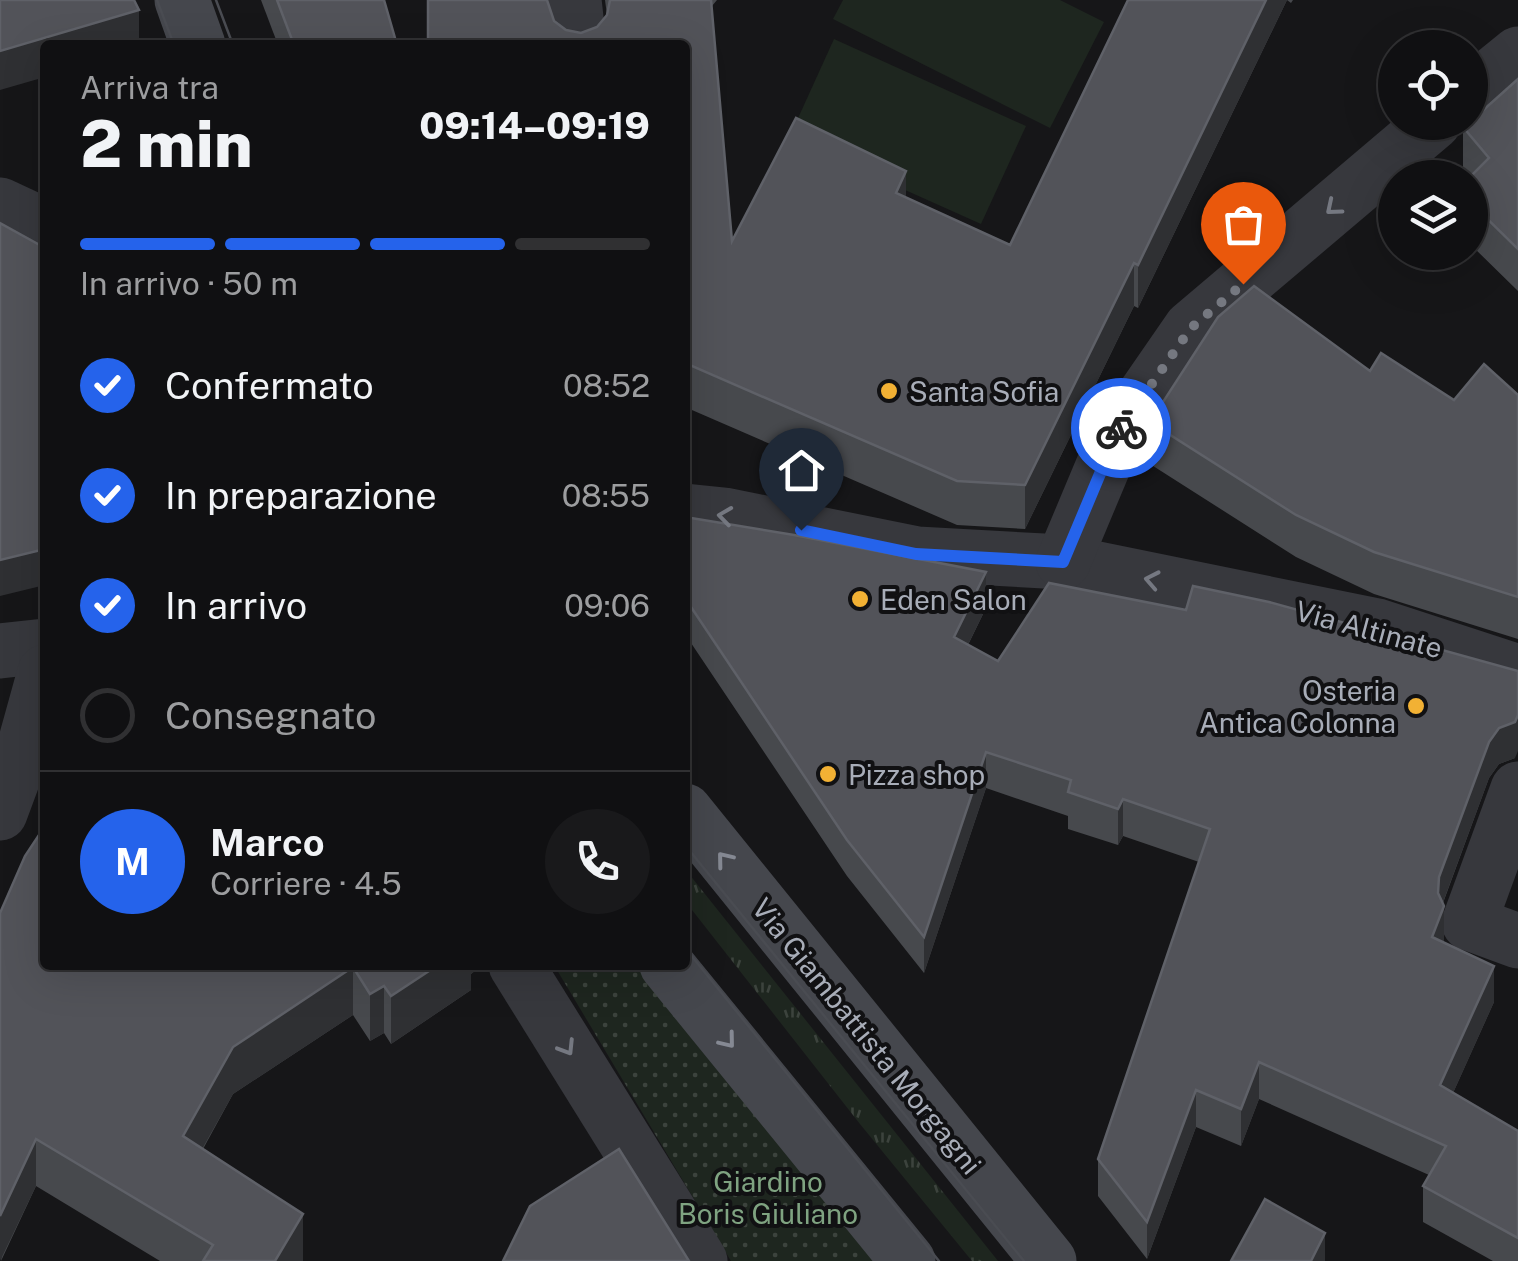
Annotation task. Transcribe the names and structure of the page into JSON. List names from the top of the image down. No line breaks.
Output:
{"streets":{"street":["Via Altinate","Via Giambattista Morgagni"]},"one_way":["Via Altinate"],"parks":["Giardino Boris Giuliano"],"places":["Santa Sofia","Eden Salon","Osteria Antica Colonna","Pizza shop"],"page":{"heading":["2 min","Arriva tra","09:14–09:19"],"panel":["Marco","Corriere · 4.5"],"bar":"In arrivo · 50 m","list":[["Confermato","08:52"],["In preparazione","08:55"],["In arrivo","09:06"],"Consegnato"],"round":"M"}}
